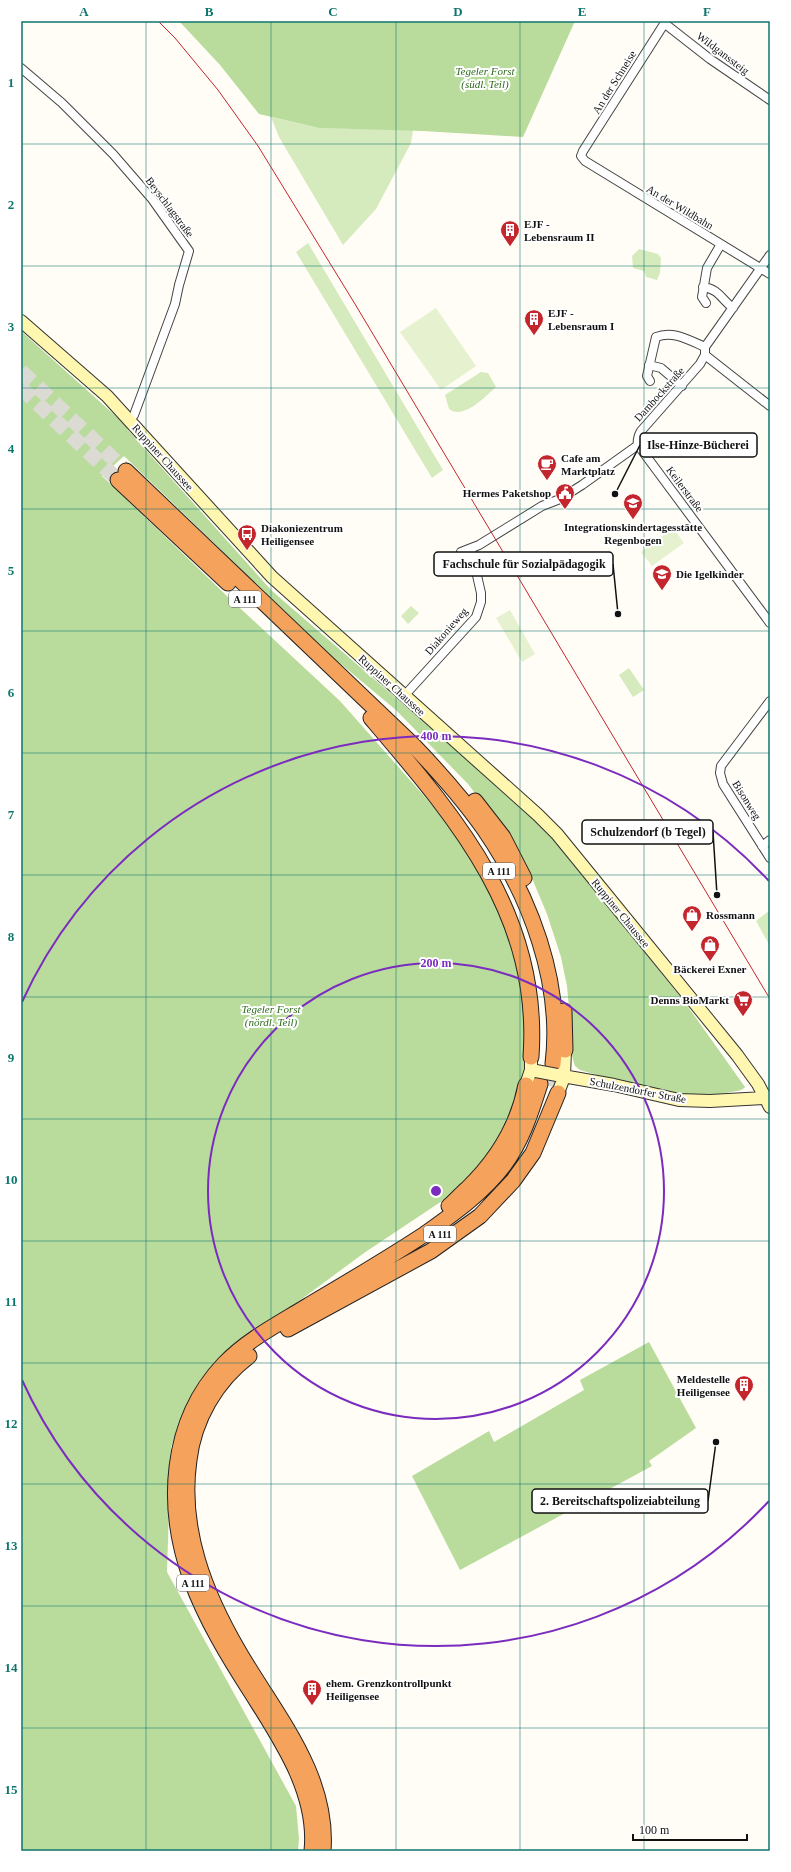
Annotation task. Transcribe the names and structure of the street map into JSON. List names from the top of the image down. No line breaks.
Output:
{"streets":{"highway":["A 111"],"street":["Wildganssteig","An der Schneise","Beyschlagstraße","An der Wildbahn","Dambockstraße","Ruppiner Chaussee","Keilerstraße","Diakonieweg","Bisonweg","Schulzendorfer Straße"]},"crossings":[["Wildganssteig","An der Schneise"],["An der Schneise","An der Wildbahn"],["Beyschlagstraße","Ruppiner Chaussee"],["An der Wildbahn","Dambockstraße"],["Dambockstraße","Keilerstraße"],["Ruppiner Chaussee","Diakonieweg"],["Ruppiner Chaussee","Schulzendorfer Straße"],["A 111","Schulzendorfer Straße"]],"parks":["Tegeler Forst (südl. Teil)","Tegeler Forst (nördl. Teil)"],"places":{"building":["EJF - Lebensraum II","EJF - Lebensraum I","Meldestelle Heiligensee","ehem. Grenzkontrollpunkt Heiligensee"],"cafe":["Cafe am Marktplatz"],"other":["Ilse-Hinze-Bücherei","Fachschule für Sozialpädagogik","Schulzendorf (b Tegel)","2. Bereitschaftspolizeiabteilung"],"public building":["Hermes Paketshop"],"school or university":["Integrationskindertagesstätte Regenbogen","Die Igelkinder"],"bus stop":["Diakoniezentrum Heiligensee"],"shop":["Rossmann","Bäckerei Exner"],"supermarket":["Denns BioMarkt"]},"scale_bar":"100 m","grid":{"columns":["A","B","C","D","E","F"],"rows":["1","2","3","4","5","6","7","8","9","10","11","12","13","14","15"]},"rings":["400 m","200 m"]}
